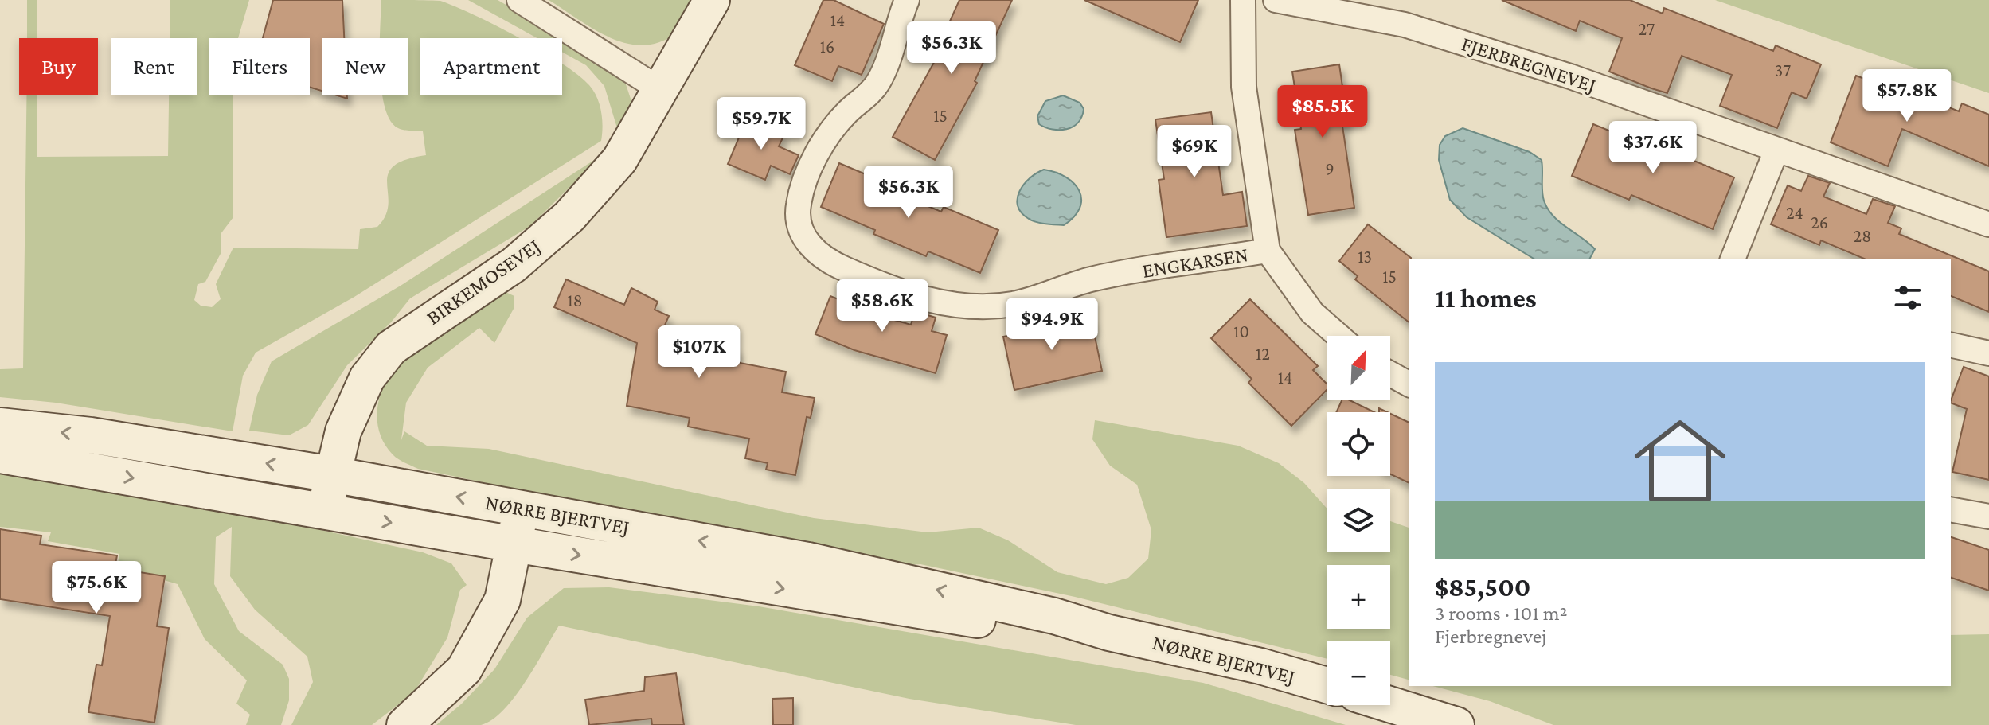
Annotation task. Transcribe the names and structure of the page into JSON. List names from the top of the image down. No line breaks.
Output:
{"streets":{"main road":["BIRKEMOSEVEJ","NØRRE BJERTVEJ"],"street":["FJERBREGNEVEJ","ENGKARSEN"]},"crossings":[["BIRKEMOSEVEJ","NØRRE BJERTVEJ"]],"house_numbers":["14","27","16","37","15","9","24","26","28","13","15","18","10","12","14"],"north":"top right","page":{"price":["$56.3K","$57.8K","$85.5K","$59.7K","$37.6K","$69K","$56.3K","$58.6K","$94.9K","$107K","$75.6K"],"chip":["Buy","Rent","Filters","New","Apartment"],"heading":"11 homes","map_buttons":["+","−"],"list":[{"name":"$85,500","note":"3 rooms · 101 m² · Fjerbregnevej"}]}}
